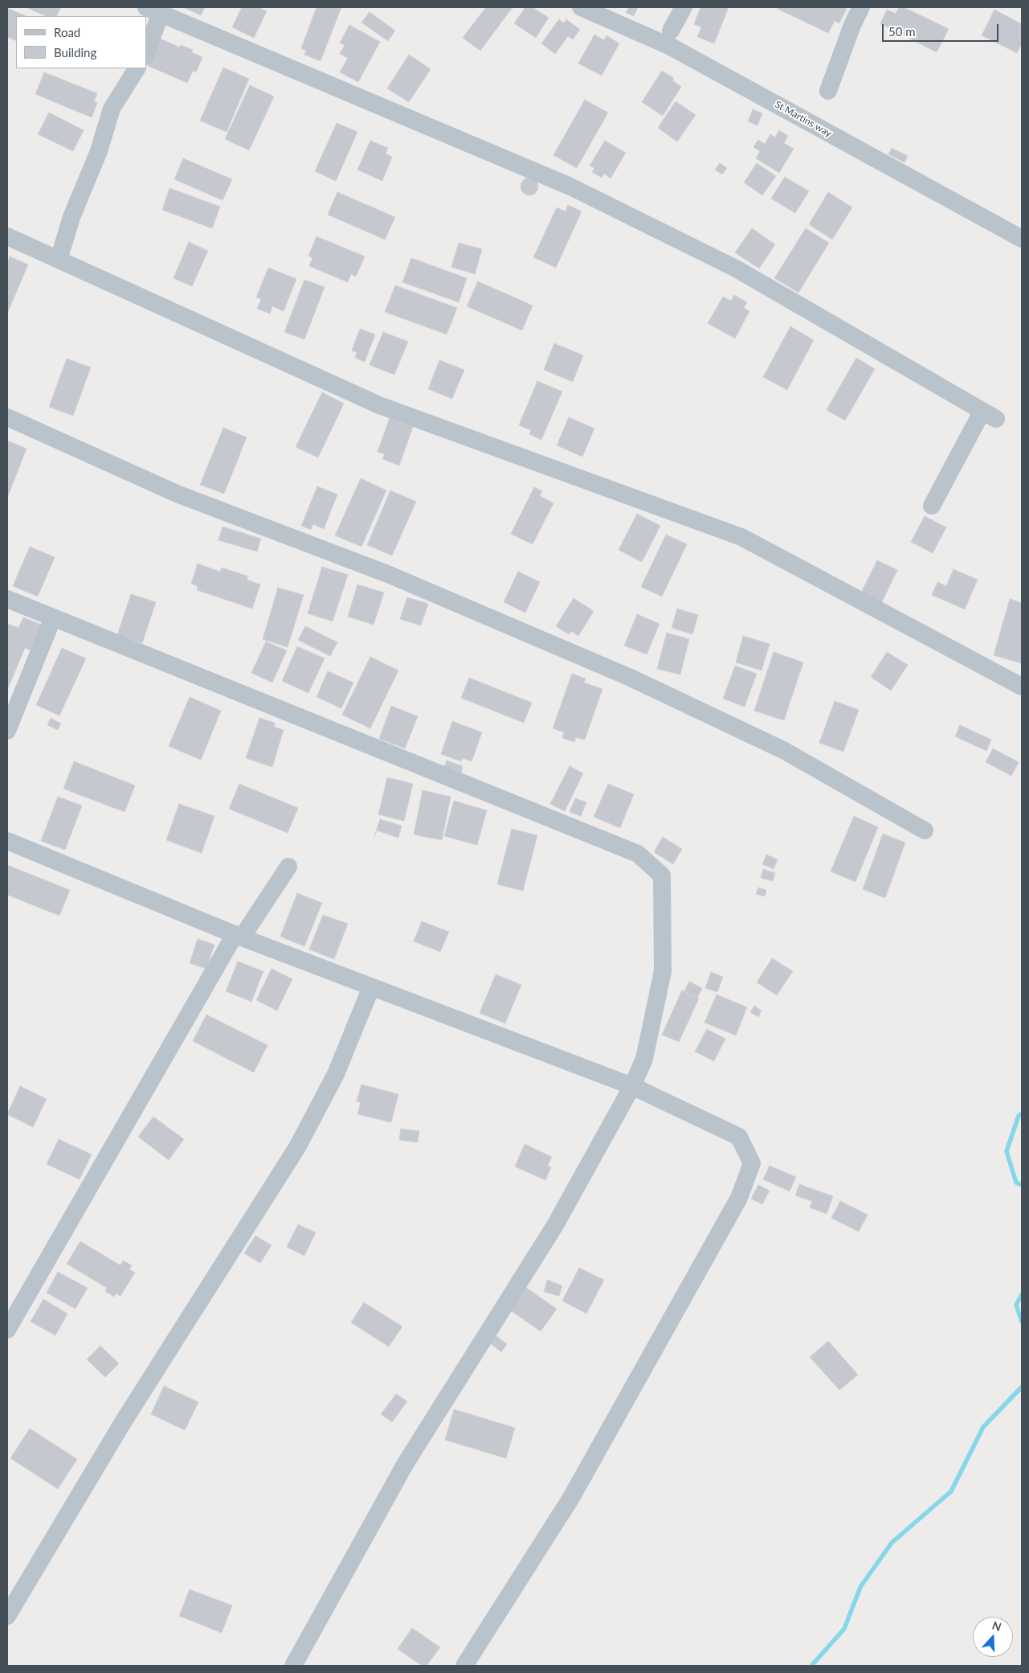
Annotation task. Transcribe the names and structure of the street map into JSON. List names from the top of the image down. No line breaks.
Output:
{"streets":{"street":["St Martins way"]},"legend":["Road","Building"],"scale_bar":"50 m","north":"top"}
